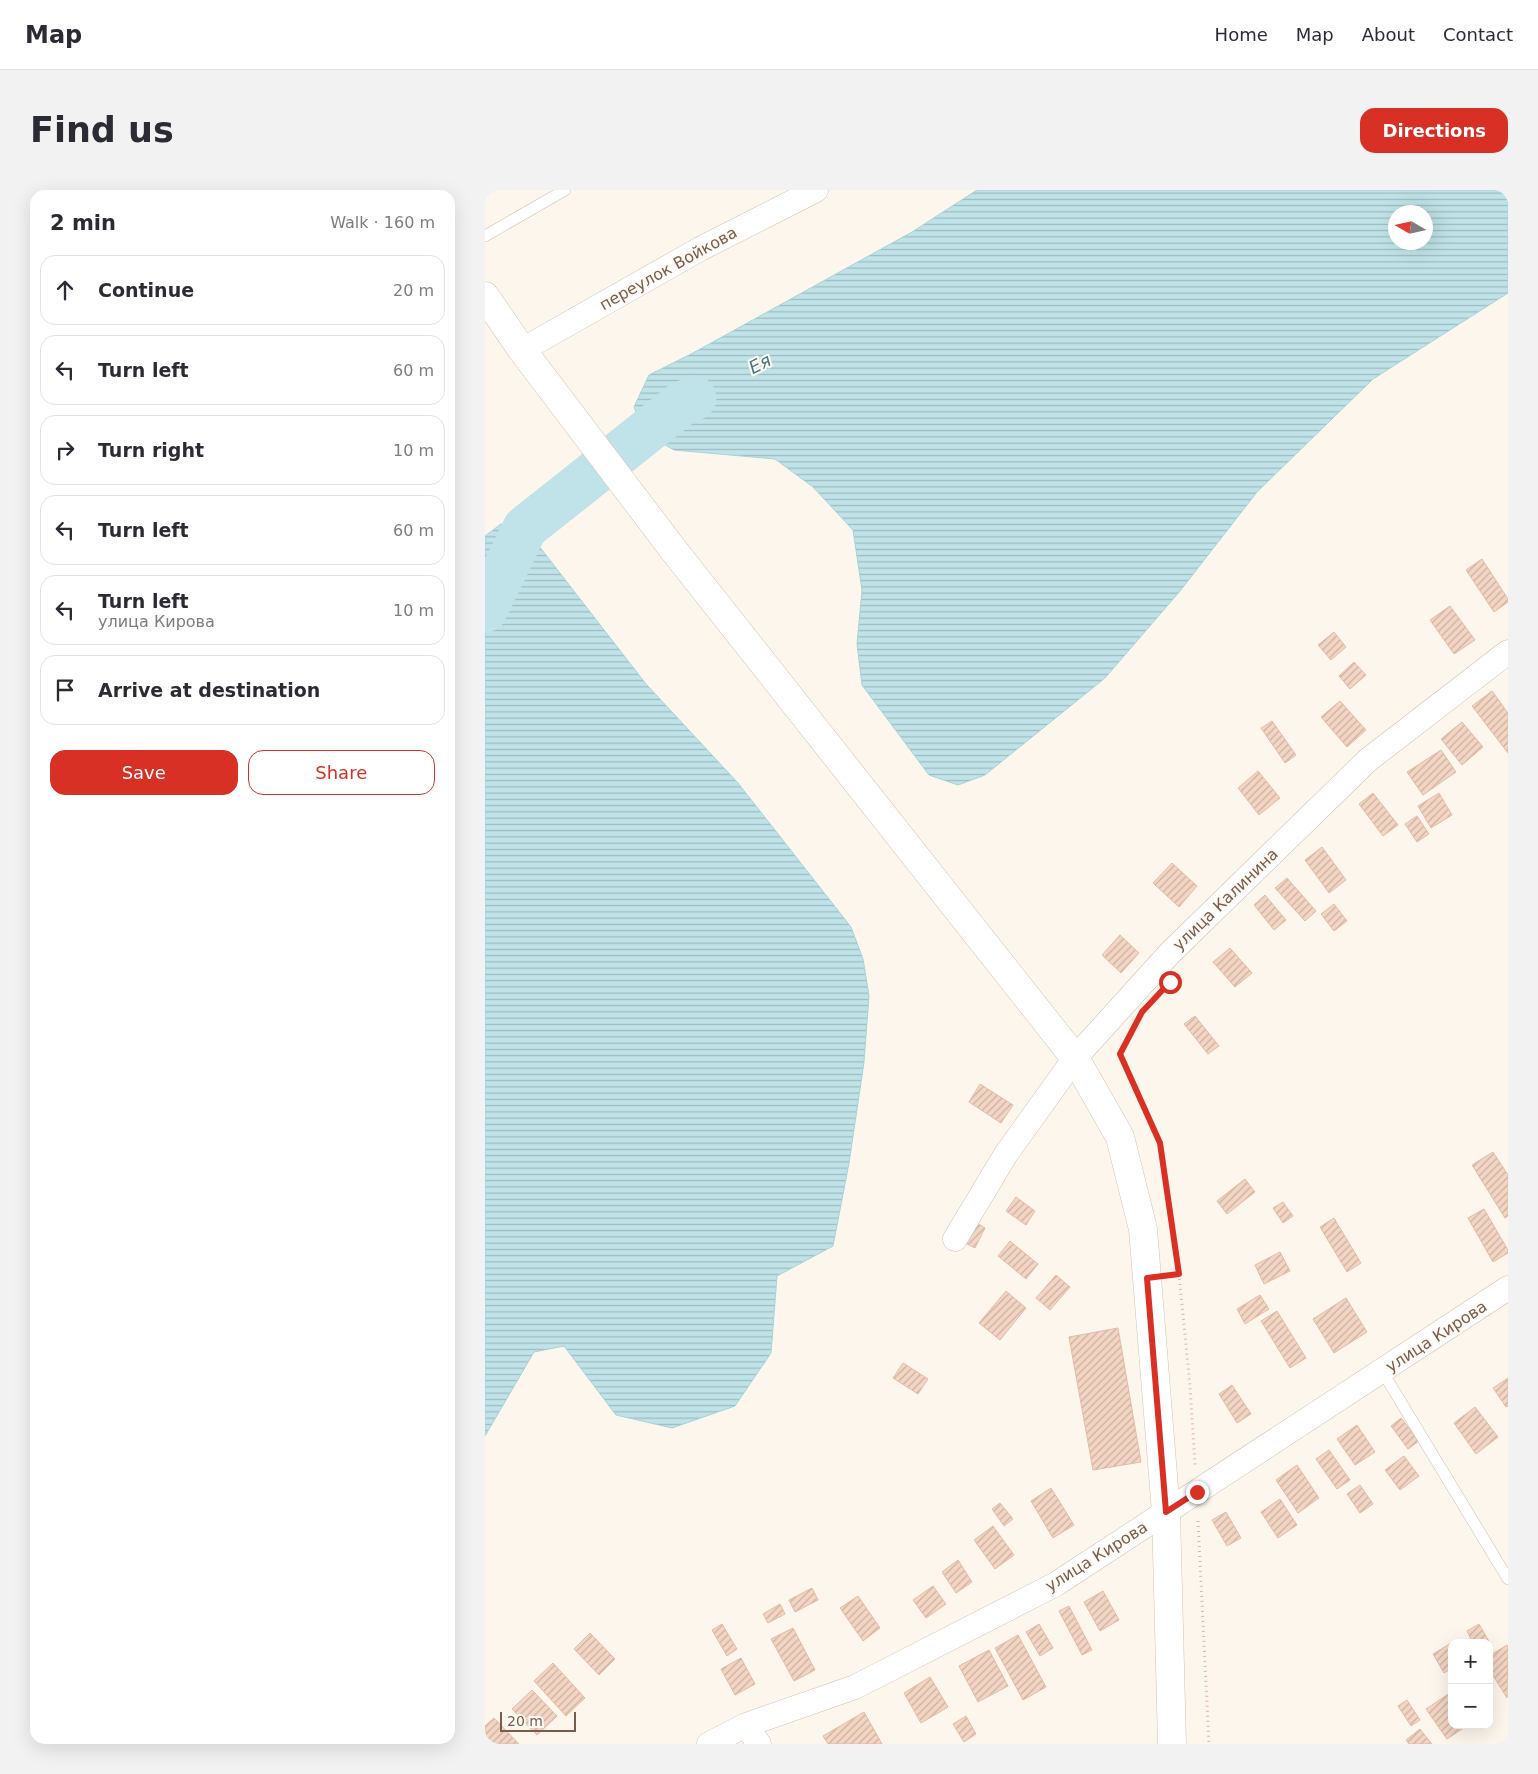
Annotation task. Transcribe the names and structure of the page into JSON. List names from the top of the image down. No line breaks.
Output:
{"streets":{"street":["переулок Войкова","улица Калинина","улица Кирова"]},"water":["Ея"],"scale_bar":"20 m","north":"left","page":{"header":"Map","nav":["Home","Map","About","Contact"],"buttons":["Directions",["Save","Share"]],"title":"Find us","heading":["2 min","Walk · 160 m"],"list":[["Continue","20 m"],["Turn left","60 m"],["Turn right","10 m"],["Turn left","60 m"],["Turn left","улица Кирова","10 m"],"Arrive at destination"],"map_buttons":["+","−"],"scale":"20 m"}}
